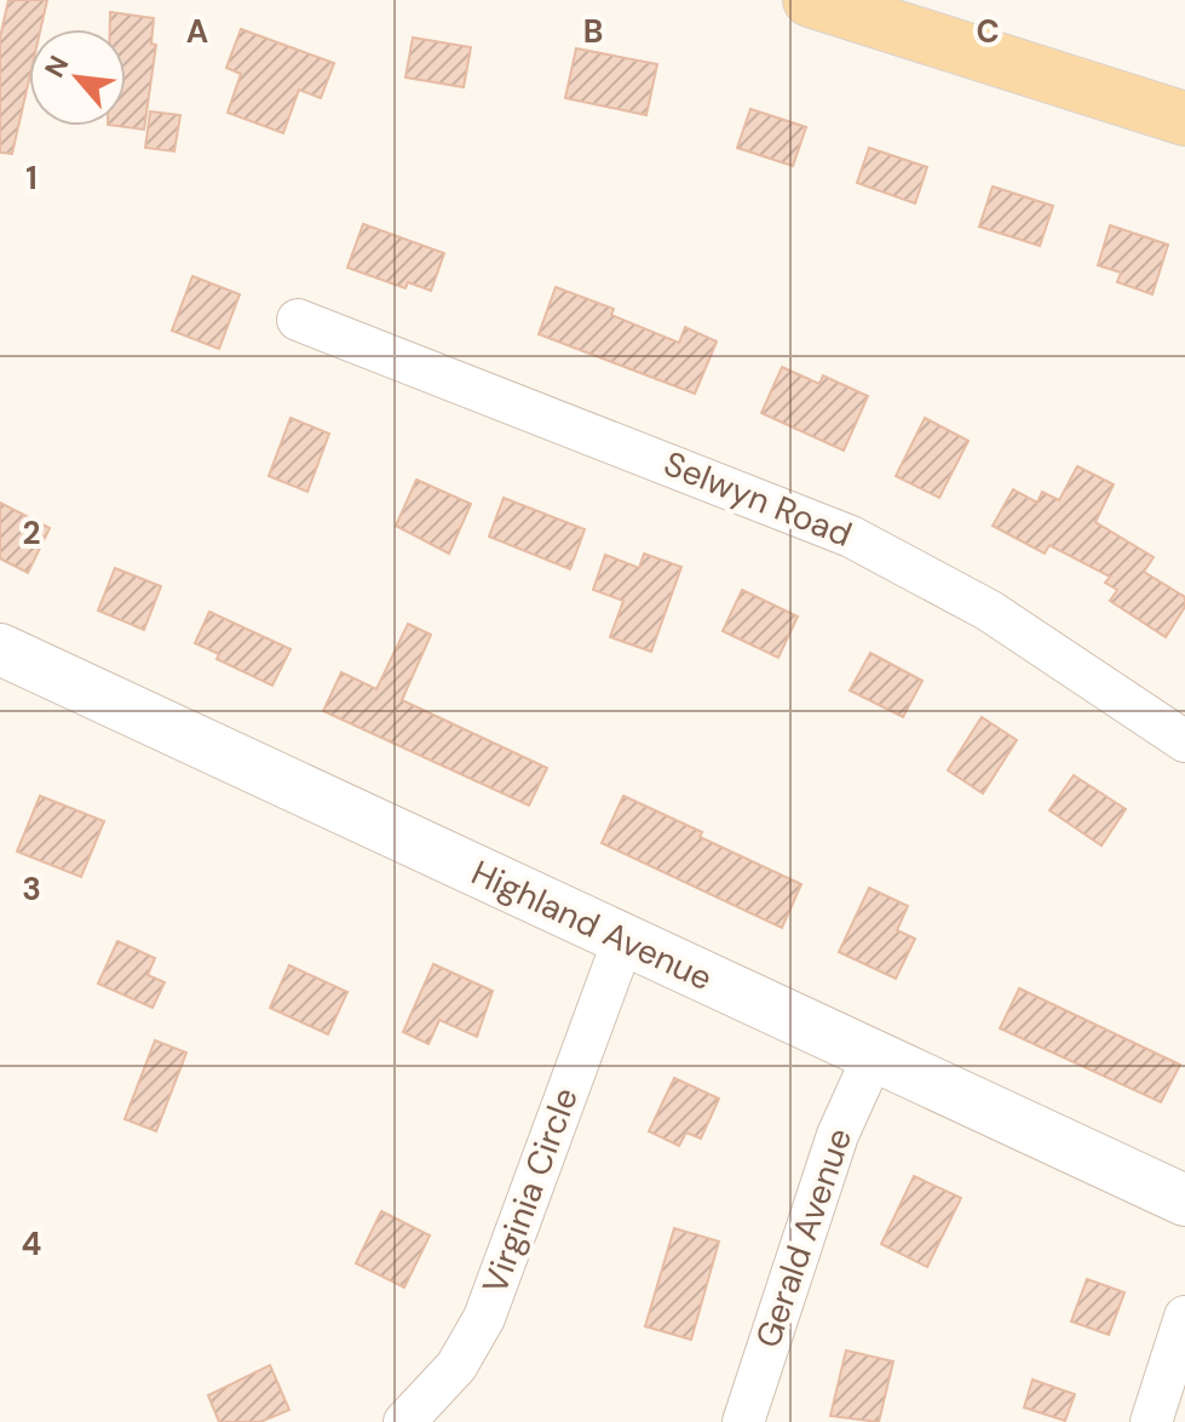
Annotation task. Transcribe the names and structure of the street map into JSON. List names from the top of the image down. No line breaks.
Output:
{"streets":{"street":["Selwyn Road","Highland Avenue","Virginia Circle","Gerald Avenue"]},"crossings":[["Highland Avenue","Virginia Circle"],["Highland Avenue","Gerald Avenue"]],"north":"top left","grid":{"columns":["A","B","C"],"rows":["1","2","3","4"]}}
